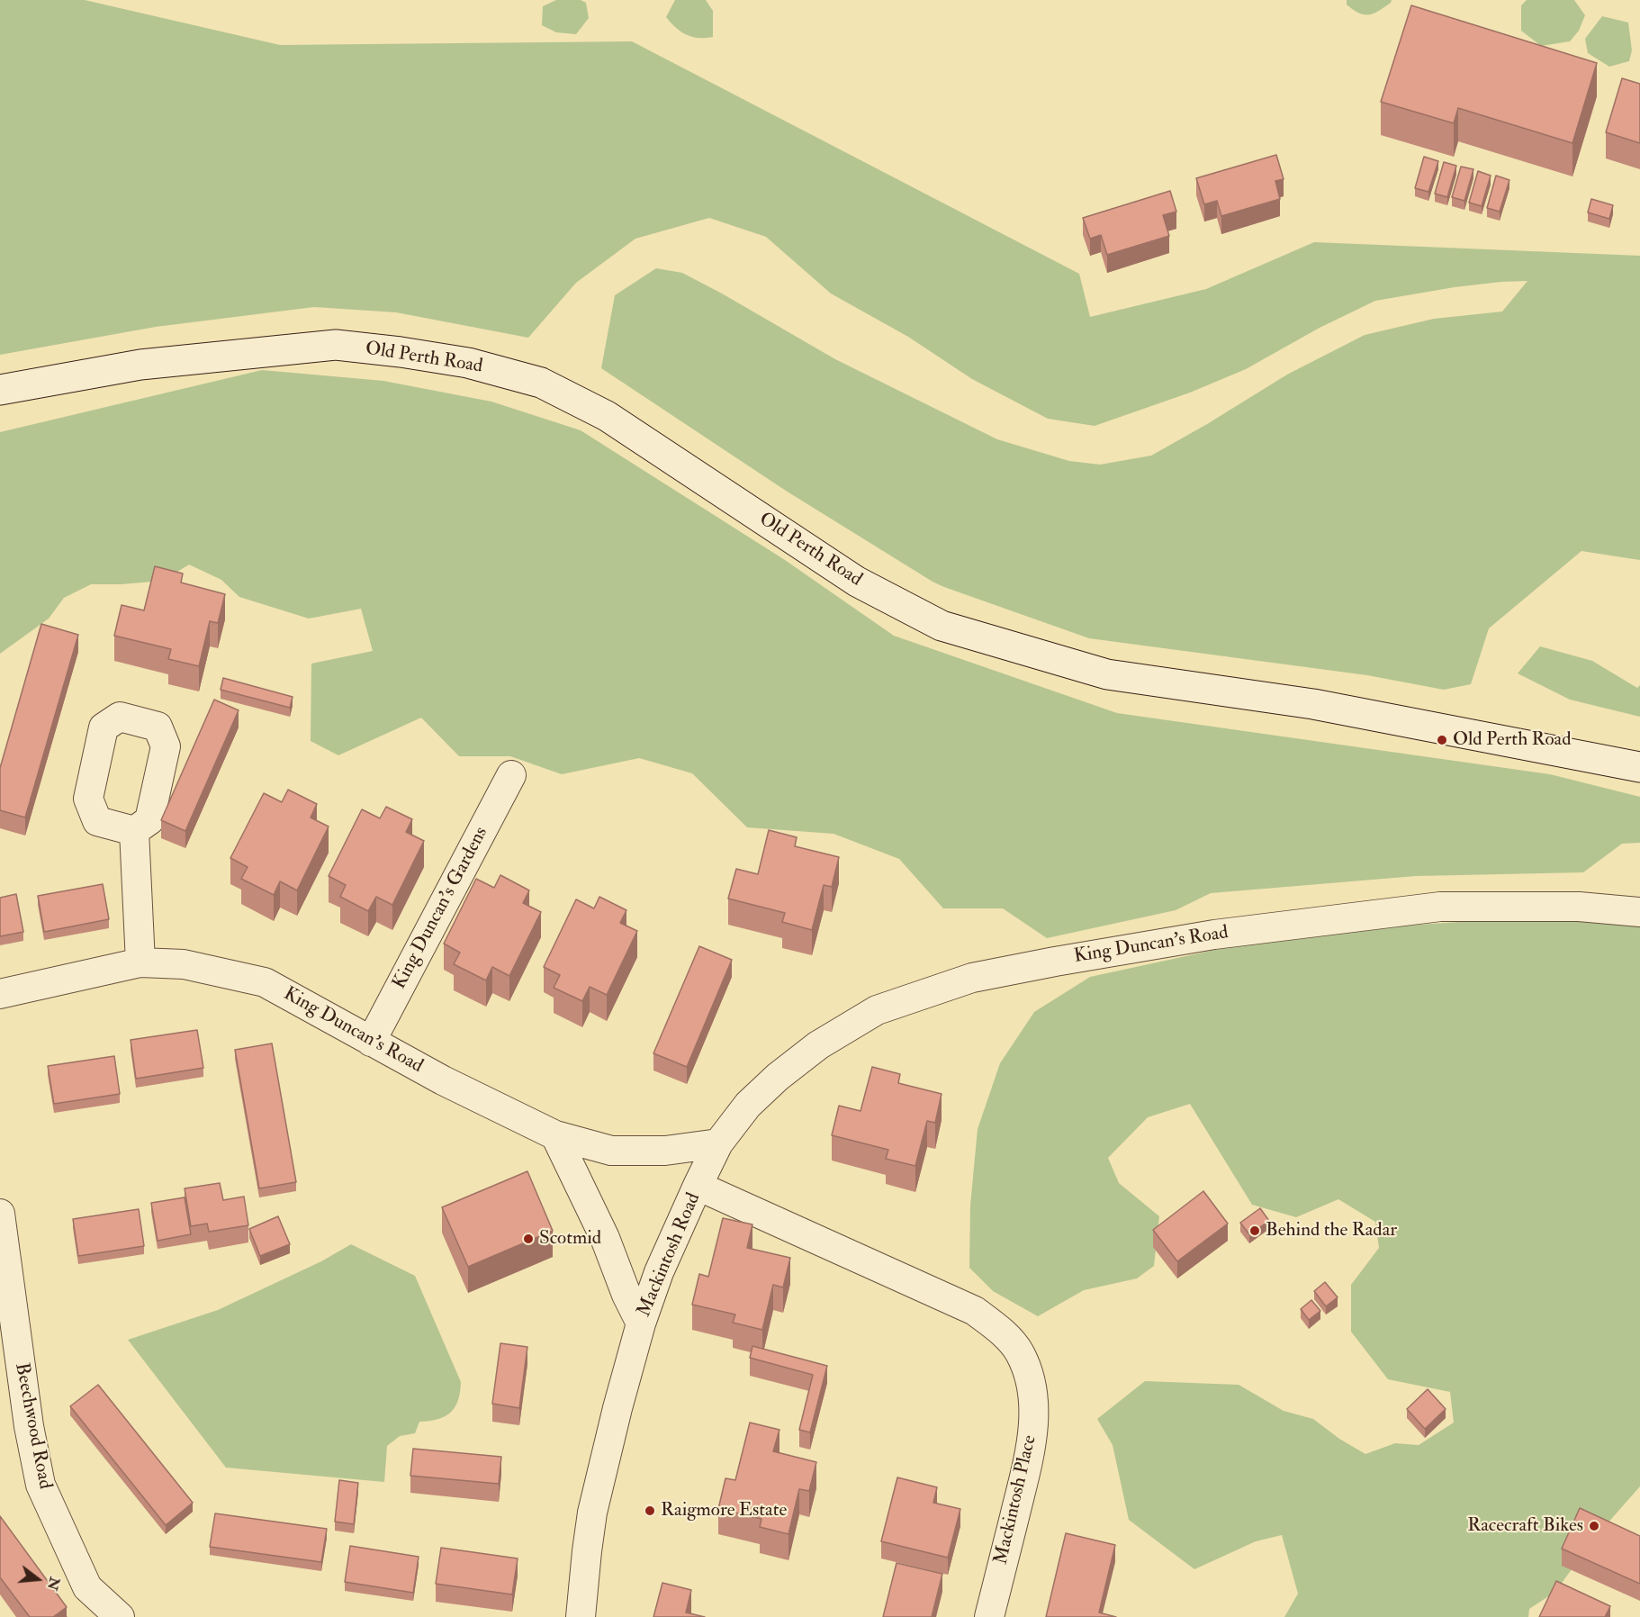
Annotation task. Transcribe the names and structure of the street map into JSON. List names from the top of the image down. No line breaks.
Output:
{"streets":{"main road":["Old Perth Road"],"street":["King Duncan's Gardens","King Duncan's Road","Mackintosh Road","Beechwood Road","Mackintosh Place"]},"crossings":[["King Duncan's Gardens","King Duncan's Road"],["King Duncan's Road","Mackintosh Road"],["Mackintosh Road","Mackintosh Place"]],"places":["Old Perth Road","Behind the Radar","Scotmid","Raigmore Estate","Racecraft Bikes"],"north":"right"}
